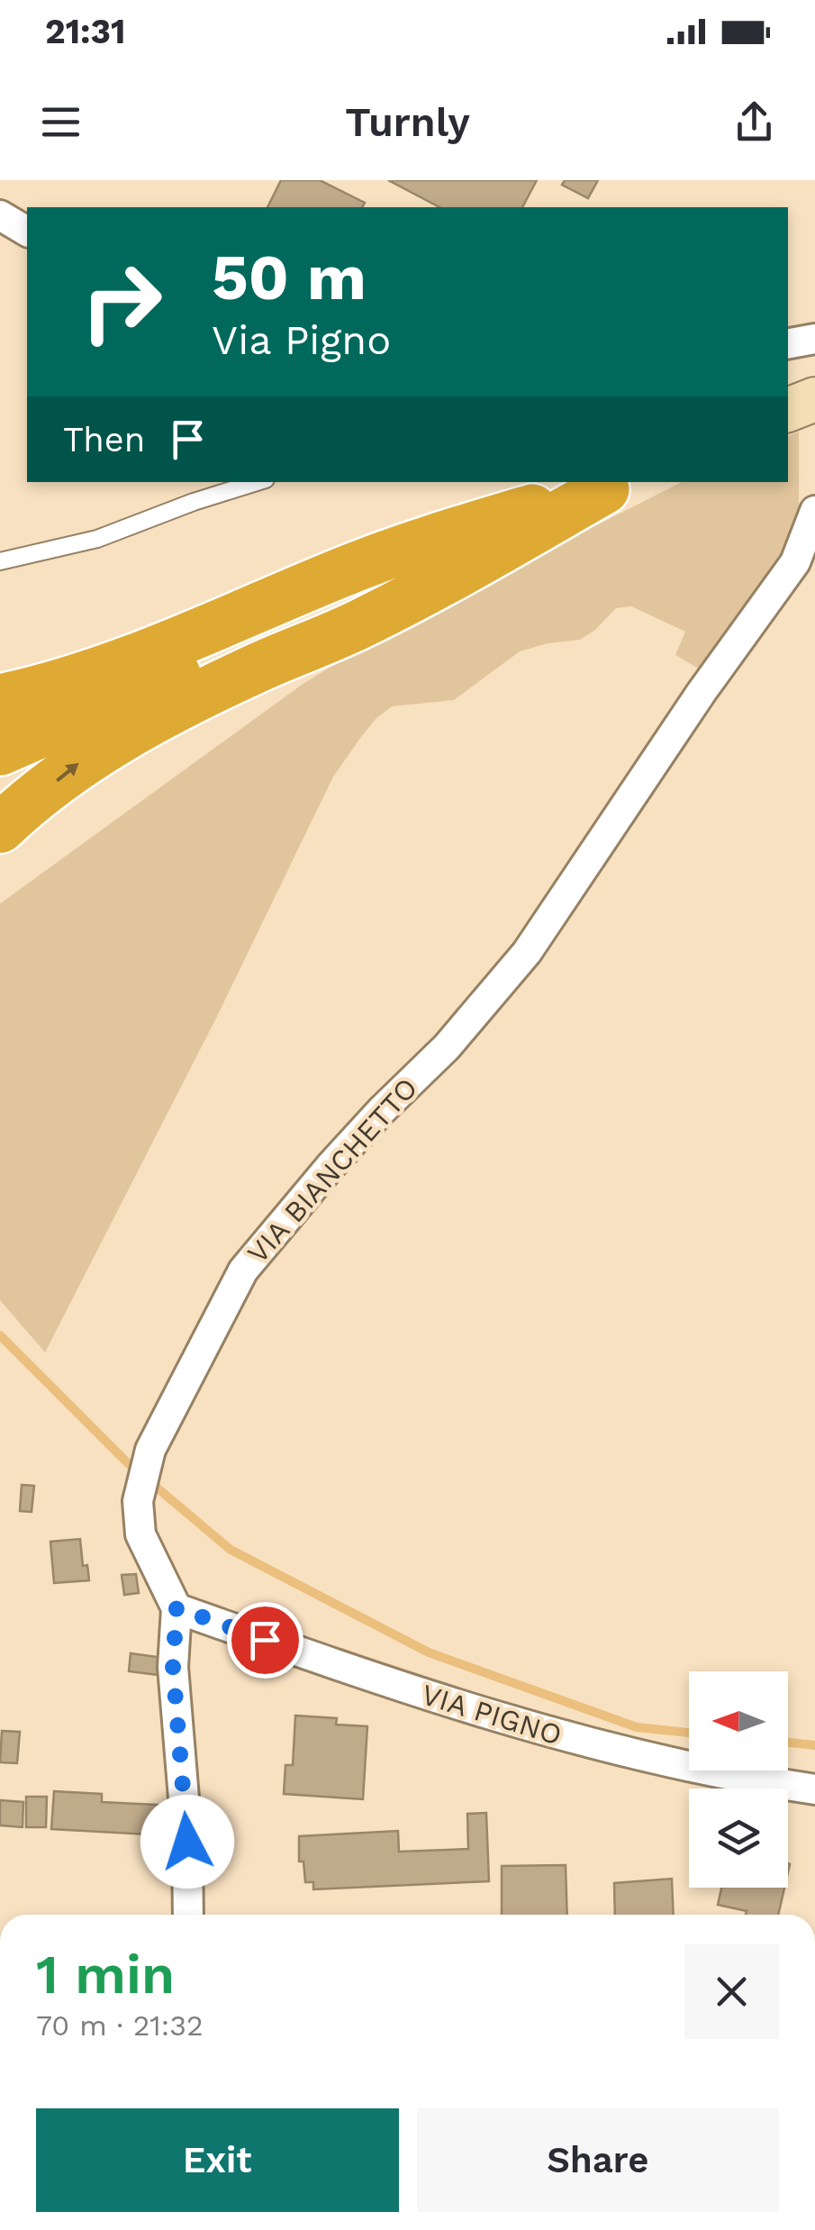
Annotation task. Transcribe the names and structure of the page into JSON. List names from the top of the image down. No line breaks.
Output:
{"streets":{"street":["VIA BIANCHETTO","VIA PIGNO"]},"crossings":[["VIA BIANCHETTO","VIA PIGNO"]],"north":"left","page":{"status":"21:31","header":"Turnly","turn":["50 m","Via Pigno"],"then":"Then","heading":["1 min","70 m · 21:32"],"buttons":["Exit","Share"]}}
